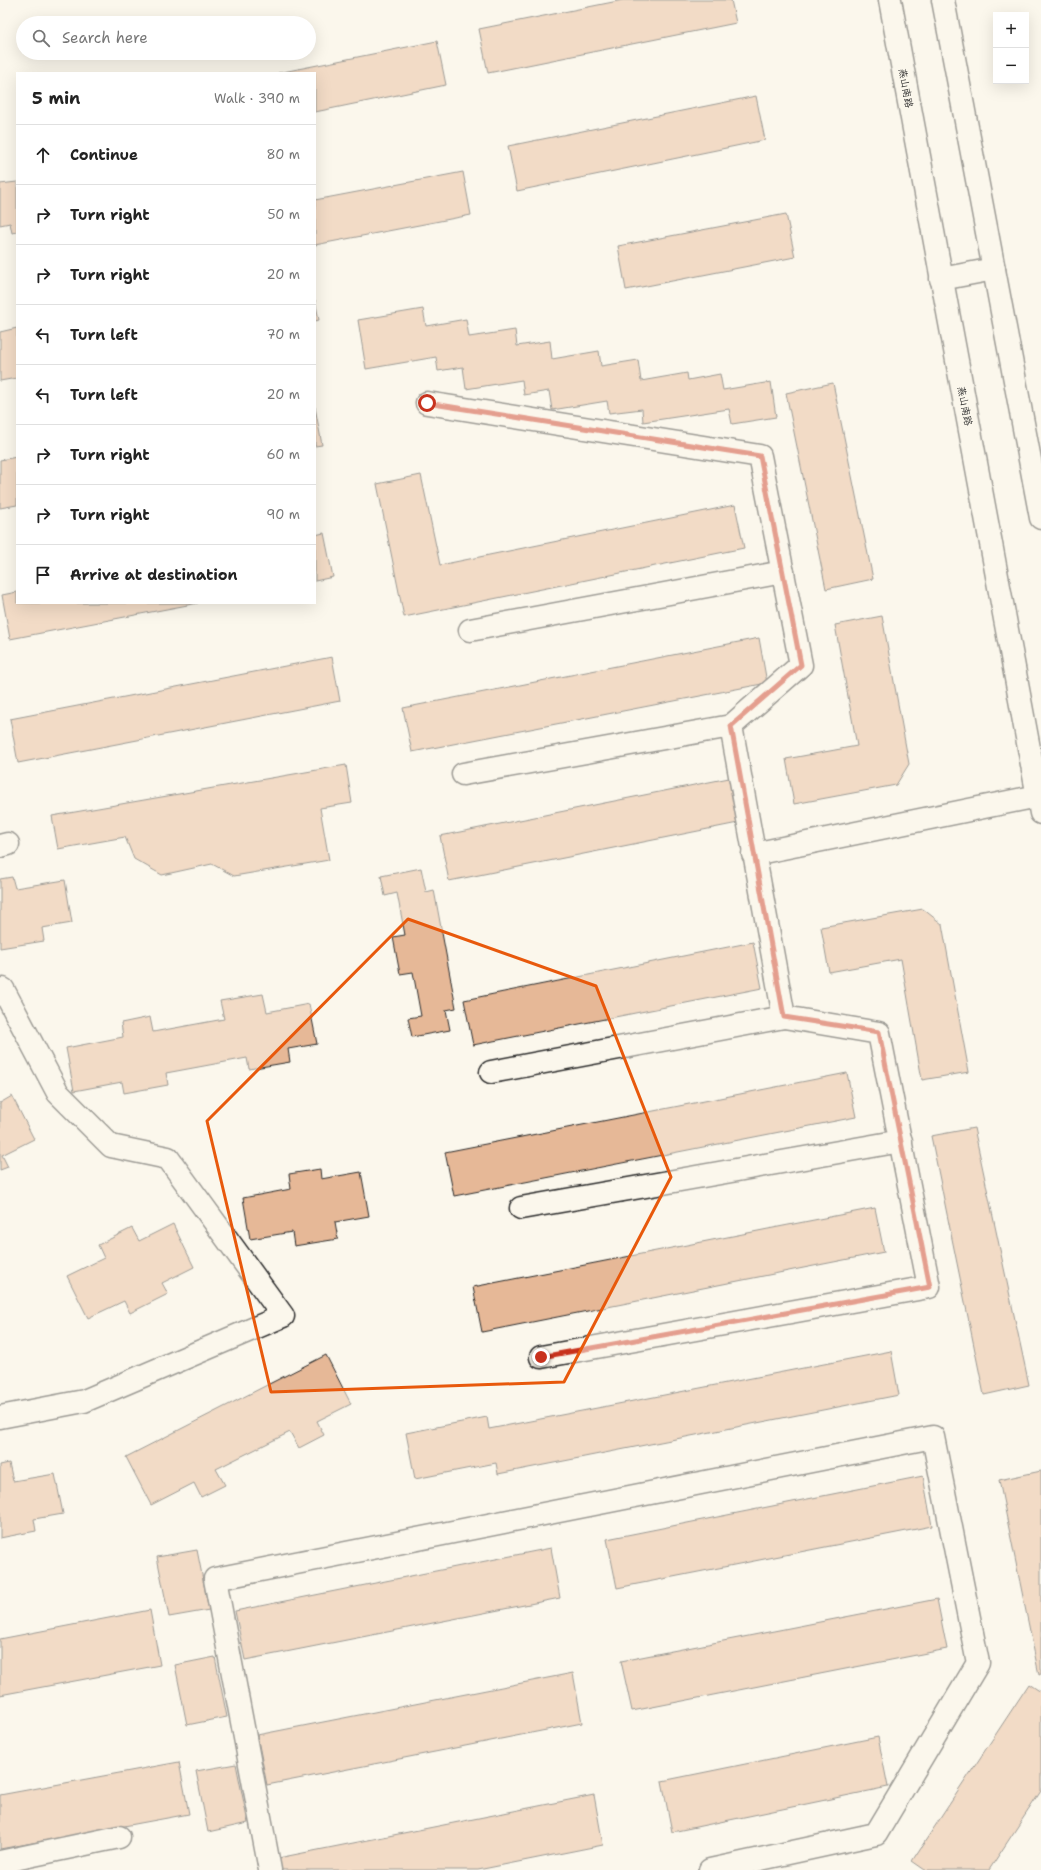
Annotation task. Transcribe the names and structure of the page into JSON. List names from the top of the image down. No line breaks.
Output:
{"streets":{"street":["燕山南路"]},"page":{"map_buttons":["+","−"],"search":"Search here","heading":["5 min","Walk · 390 m"],"list":[["Continue","80 m"],["Turn right","50 m"],["Turn right","20 m"],["Turn left","70 m"],["Turn left","20 m"],["Turn right","60 m"],["Turn right","90 m"],"Arrive at destination"]}}
